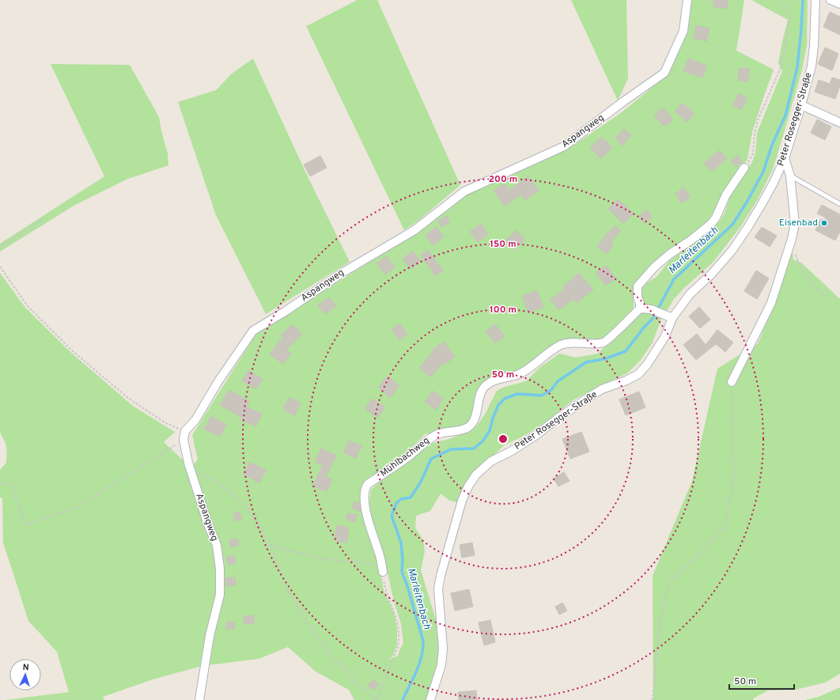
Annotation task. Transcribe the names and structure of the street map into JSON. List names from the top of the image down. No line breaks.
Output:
{"streets":{"street":["Peter Rosegger-Straße","Aspangweg","Mühlbachweg"]},"water":["Marleitenbach"],"places":["Eisenbad"],"scale_bar":"50 m","north":"top","rings":["200 m","150 m","100 m","50 m"]}
